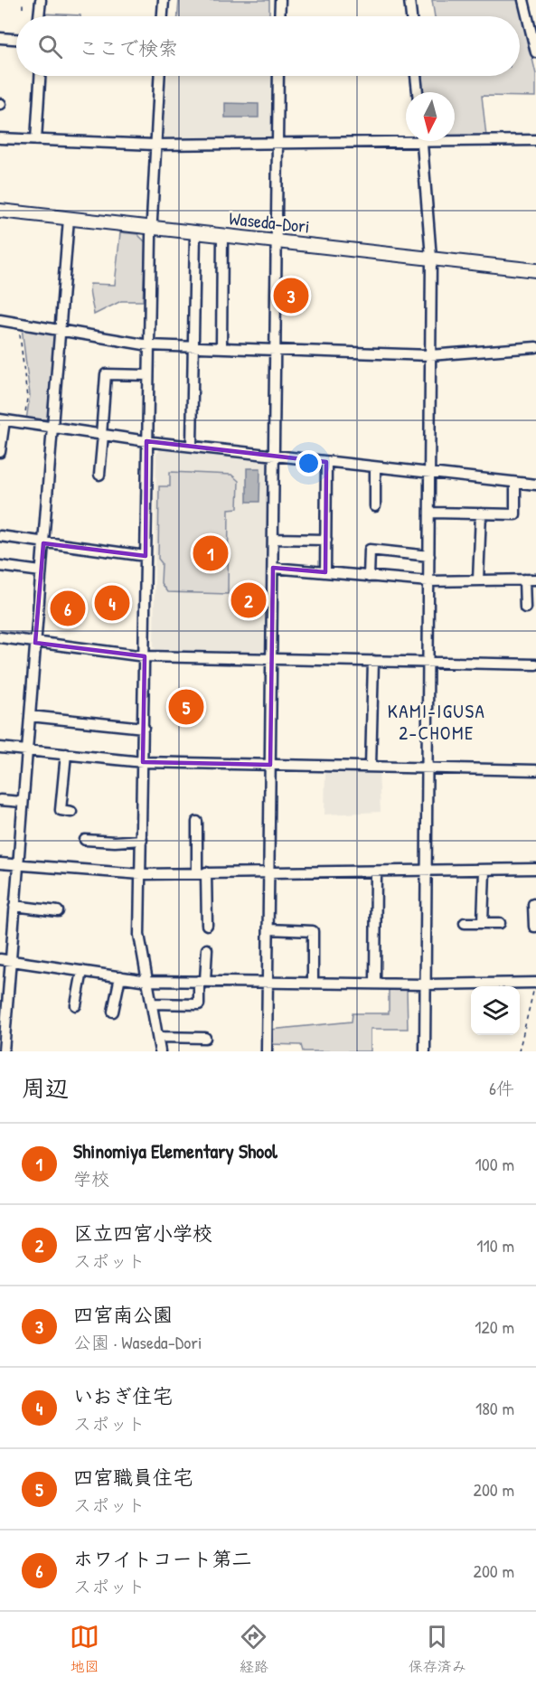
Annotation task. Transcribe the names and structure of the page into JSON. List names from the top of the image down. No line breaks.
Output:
{"streets":{"main road":["Waseda-Dori"]},"districts":["KAMI-IGUSA 2-CHOME"],"north":"bottom","page":{"search":"ここで検索","pins":["3","1","2","4","6","5"],"heading":["周辺","6件"],"list":[{"mark":"1","name":"Shinomiya Elementary Shool","note":"学校","value":"100 m"},{"mark":"2","name":"区立四宮小学校","note":"スポット","value":"110 m"},{"mark":"3","name":"四宮南公園","note":"公園 · Waseda-Dori","value":"120 m"},{"mark":"4","name":"いおぎ住宅","note":"スポット","value":"180 m"},{"mark":"5","name":"四宮職員住宅","note":"スポット","value":"200 m"},{"mark":"6","name":"ホワイトコート第二","note":"スポット","value":"200 m"}],"nav":["地図","経路","保存済み"]}}
